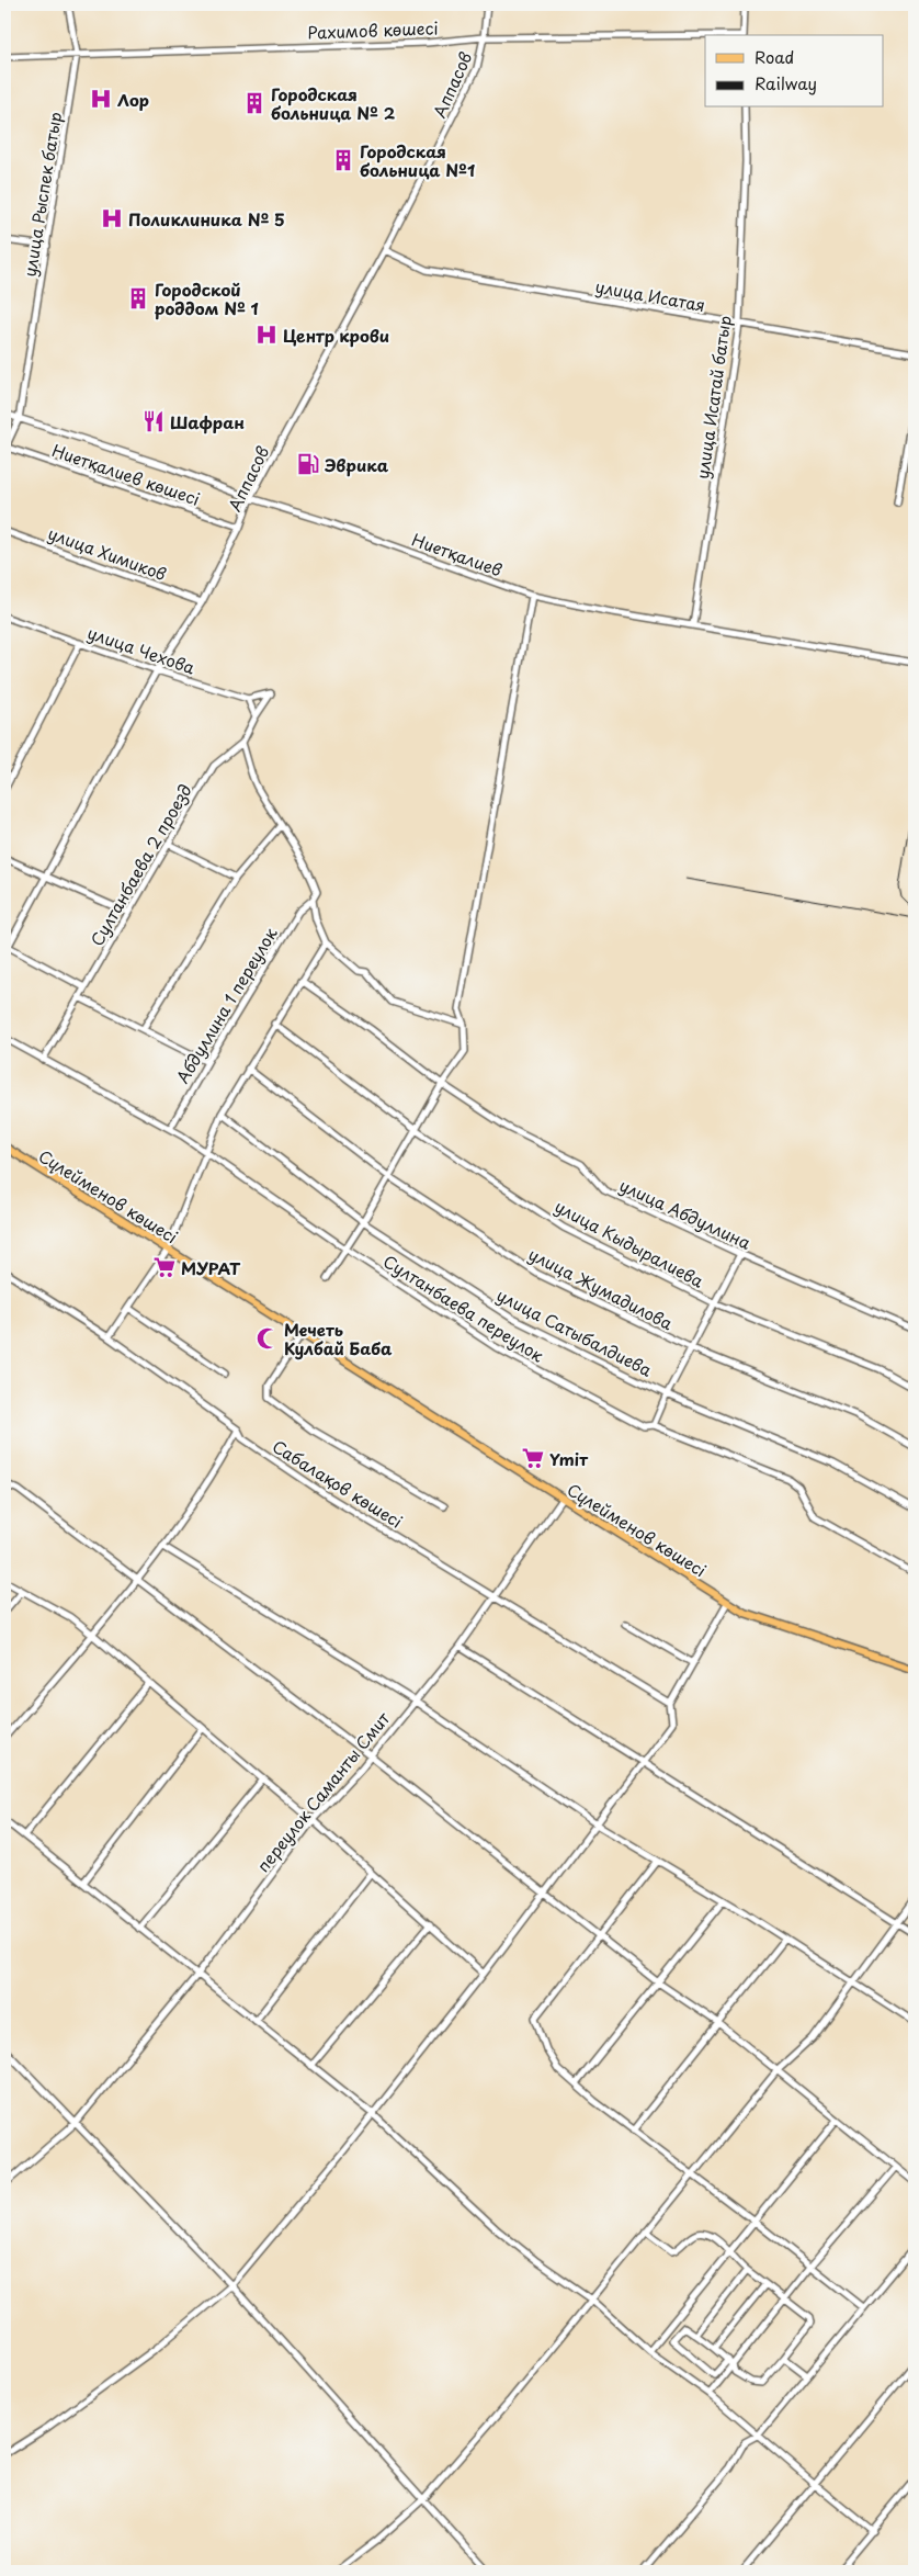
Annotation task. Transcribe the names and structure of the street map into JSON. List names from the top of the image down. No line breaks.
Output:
{"streets":{"main road":["Сүлейменов көшесі"],"street":["Рахимов көшесі","Аппасов","улица Рыспек батыр","улица Исатая","улица Исатай батыр","Ниетқалиев көшесі","улица Химиков","Ниетқалиев","улица Чехова","Султанбаева 2 проезд","Абдуллина 1 переулок","улица Абдуллина","улица Кыдыралиева","улица Жумадилова","Султанбаева переулок","улица Сатыбалдиева","Сабалақов көшесі","переулок Саманты Смит"]},"crossings":[["Рахимов көшесі","Аппасов"],["Рахимов көшесі","улица Рыспек батыр"],["Аппасов","улица Исатая"],["Аппасов","Ниетқалиев көшесі"],["Аппасов","улица Химиков"],["Аппасов","Ниетқалиев"],["Аппасов","улица Чехова"],["улица Рыспек батыр","Ниетқалиев көшесі"],["улица Рыспек батыр","Ниетқалиев"],["улица Исатая","улица Исатай батыр"],["улица Исатай батыр","Ниетқалиев"],["улица Чехова","Султанбаева 2 проезд"],["Султанбаева 2 проезд","Султанбаева переулок"],["Абдуллина 1 переулок","Султанбаева переулок"],["Сүлейменов көшесі","переулок Саманты Смит"],["Сабалақов көшесі","переулок Саманты Смит"]],"places":{"hospital":["Лор","Поликлиника № 5","Центр крови"],"building":["Городская больница № 2","Городская больница №1","Городской роддом № 1"],"restaurant":["Шафран"],"fuel station":["Эврика"],"supermarket":["МУРАТ","Ymiт"],"mosque":["Мечеть Кулбай Баба"]},"legend":["Road","Railway"]}
